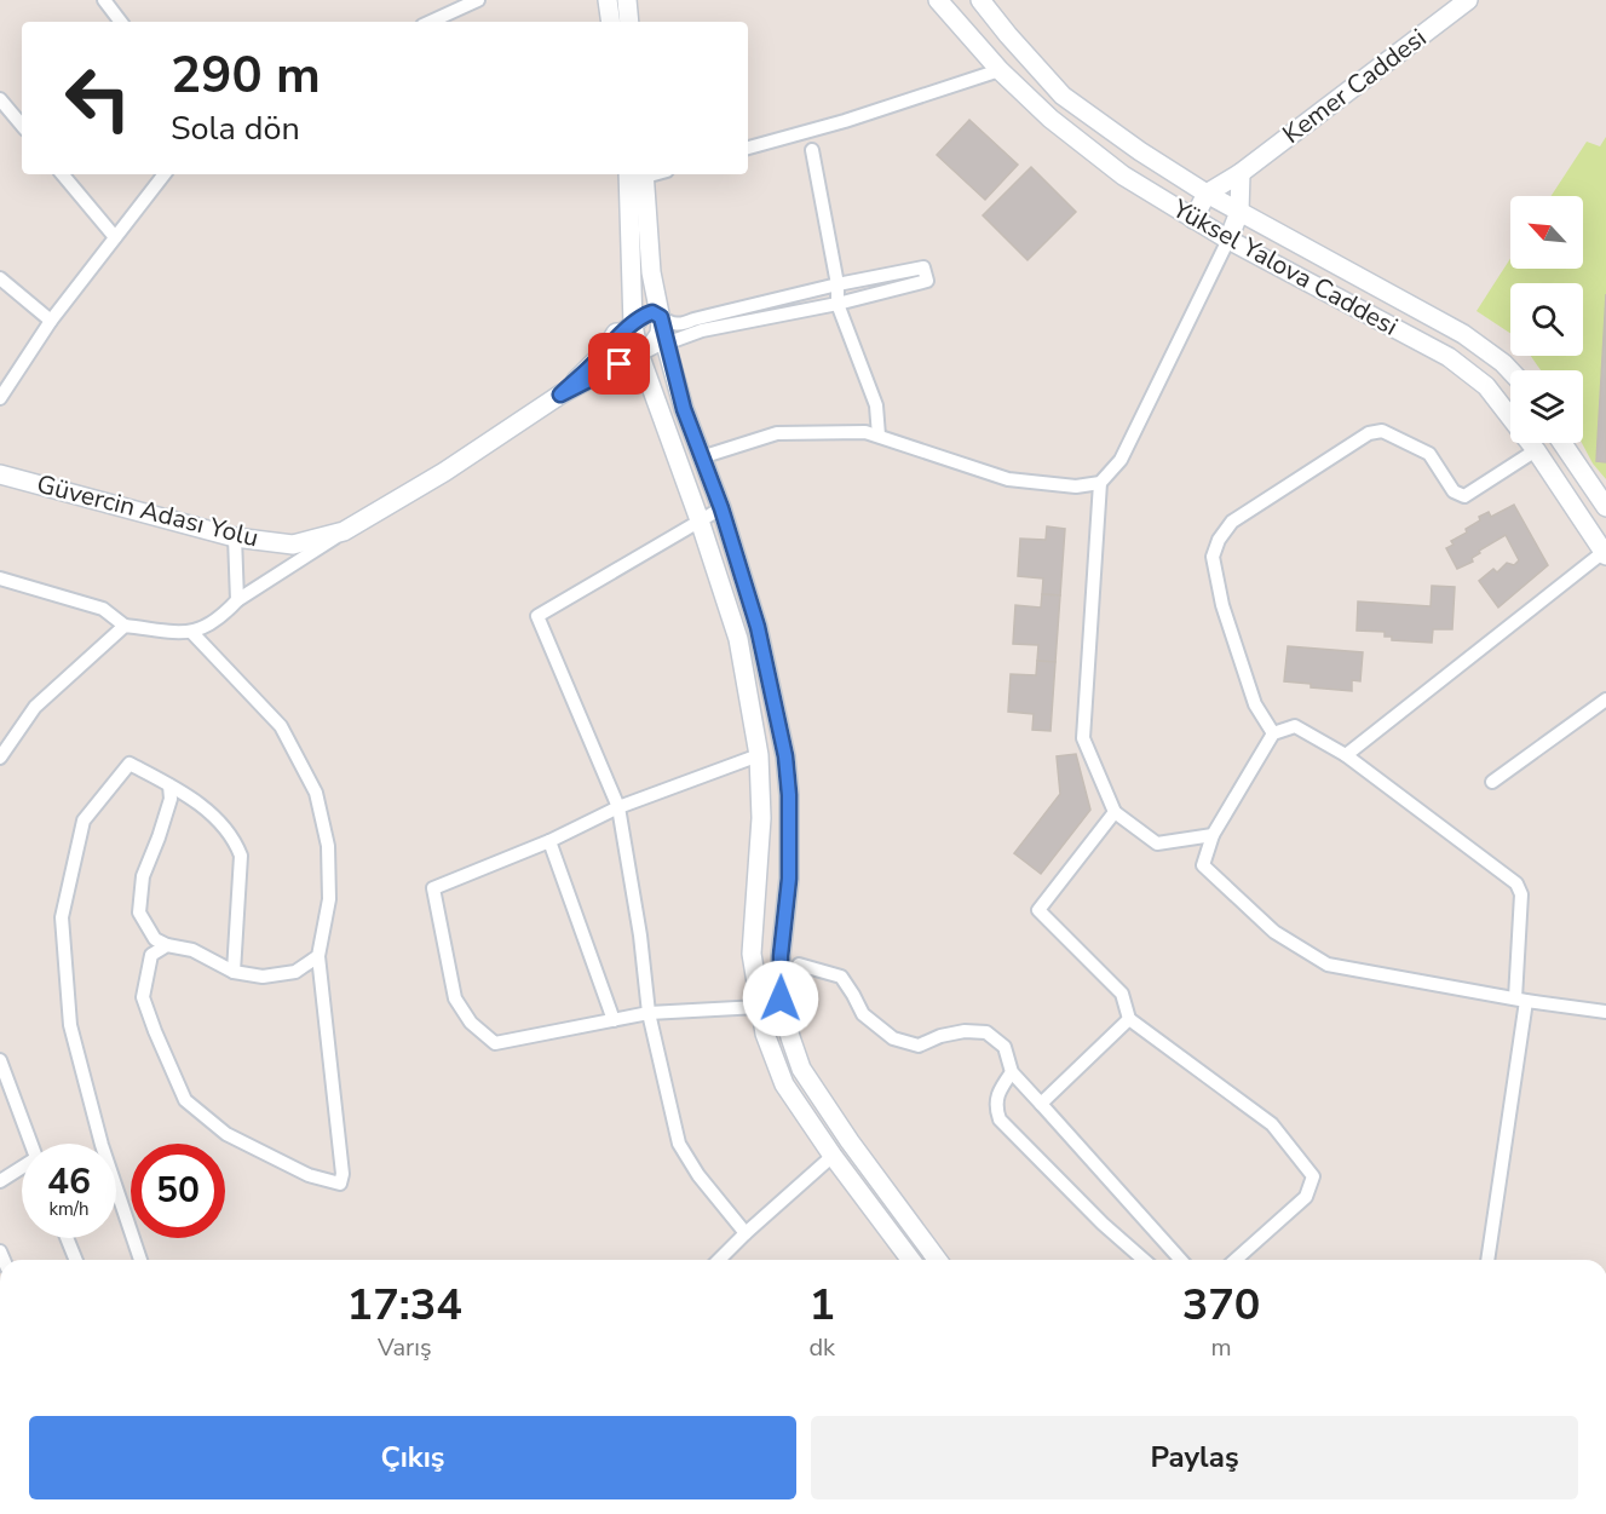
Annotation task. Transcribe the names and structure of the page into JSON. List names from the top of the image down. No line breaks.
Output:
{"streets":{"main road":["Kemer Caddesi","Yüksel Yalova Caddesi","Güvercin Adası Yolu"]},"crossings":[["Kemer Caddesi","Yüksel Yalova Caddesi"]],"north":"top left","page":{"turn":["290 m","Sola dön"],"speed":"46 km/h","limit":"50","eta":["17:34","Varış","1","dk","370","m"],"buttons":["Çıkış","Paylaş"]}}
